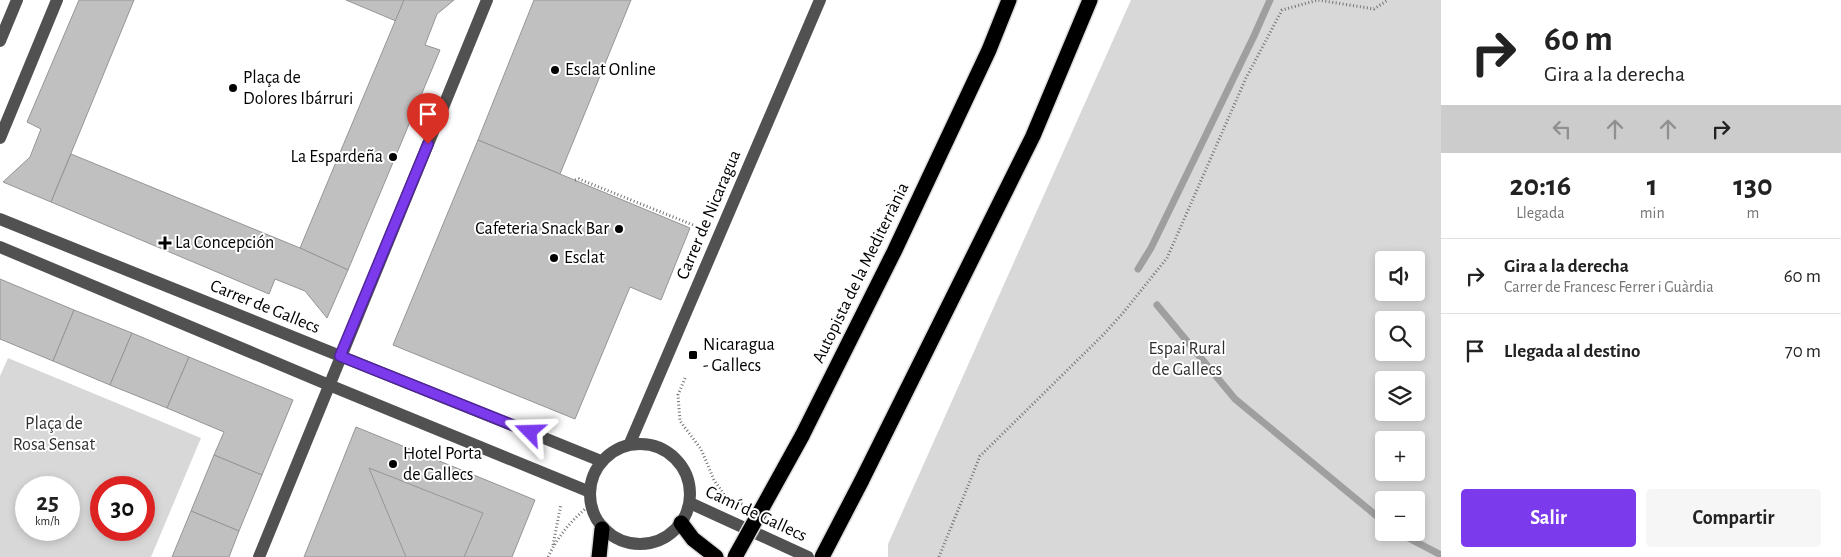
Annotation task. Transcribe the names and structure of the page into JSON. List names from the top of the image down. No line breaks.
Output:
{"streets":{"highway":["Autopista de la Mediterrània"],"street":["Carrer de Nicaragua","Carrer de Gallecs","Camí de Gallecs"]},"crossings":[["Carrer de Nicaragua","Carrer de Gallecs"],["Carrer de Nicaragua","Camí de Gallecs"],["Carrer de Gallecs","Camí de Gallecs"]],"parks":["Espai Rural de Gallecs","Plaça de Rosa Sensat"],"places":{"other":["Esclat Online","Plaça de Dolores Ibárruri","La Espardeña","Cafeteria Snack Bar","Esclat","Hotel Porta de Gallecs"],"health":["La Concepción"],"transit":["Nicaragua - Gallecs"]},"page":{"turn":["60 m","Gira a la derecha"],"eta":["20:16","Llegada","1","min","130","m"],"list":[{"name":"Gira a la derecha","note":"Carrer de Francesc Ferrer i Guàrdia","value":"60 m"},{"name":"Llegada al destino","value":"70 m"}],"map_buttons":["+","−"],"speed":"25 km/h","limit":"30","buttons":["Salir","Compartir"]}}
